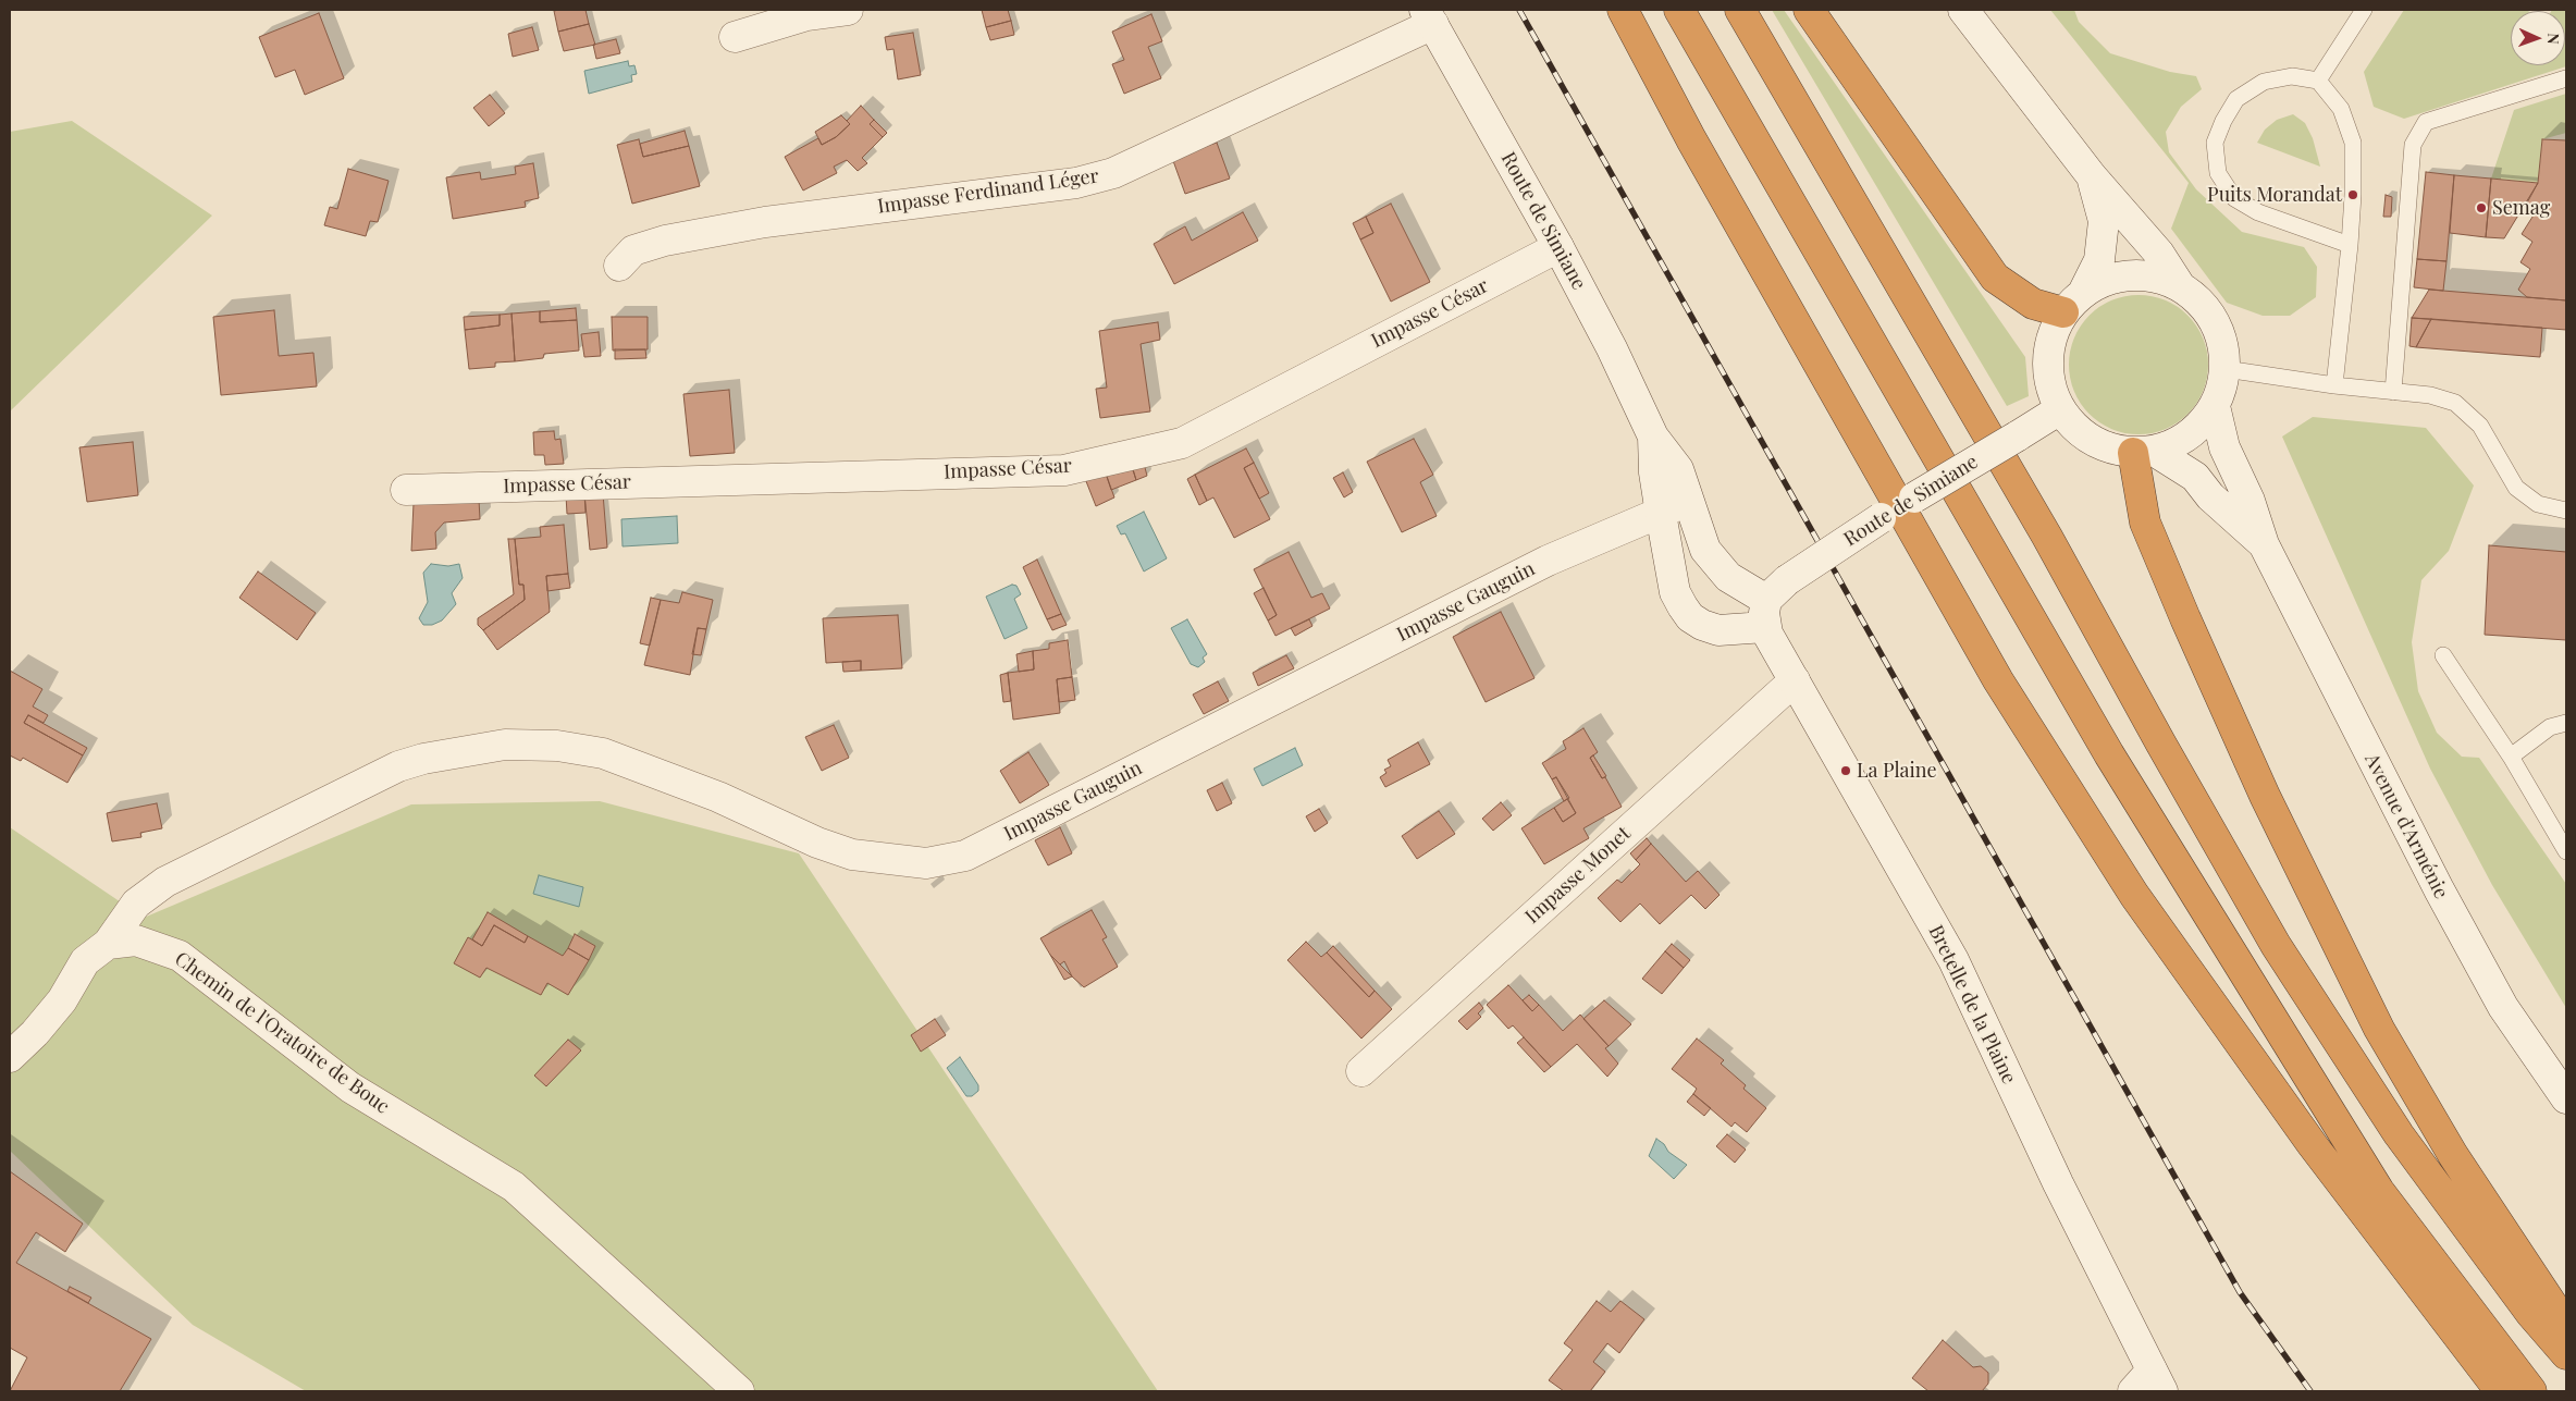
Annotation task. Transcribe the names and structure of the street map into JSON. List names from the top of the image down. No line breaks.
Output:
{"streets":{"street":["Impasse Ferdinand Léger","Route de Simiane","Impasse César","Impasse Gauguin","Avenue d'Arménie","Impasse Monet","Bretelle de la Plaine","Chemin de l'Oratoire de Bouc"]},"crossings":[["Impasse Ferdinand Léger","Route de Simiane"],["Route de Simiane","Impasse César"],["Route de Simiane","Impasse Gauguin"],["Route de Simiane","Avenue d'Arménie"],["Route de Simiane","Bretelle de la Plaine"],["Impasse Gauguin","Chemin de l'Oratoire de Bouc"],["Impasse Monet","Bretelle de la Plaine"]],"places":["Puits Morandat","Semag","La Plaine"],"north":"right"}
